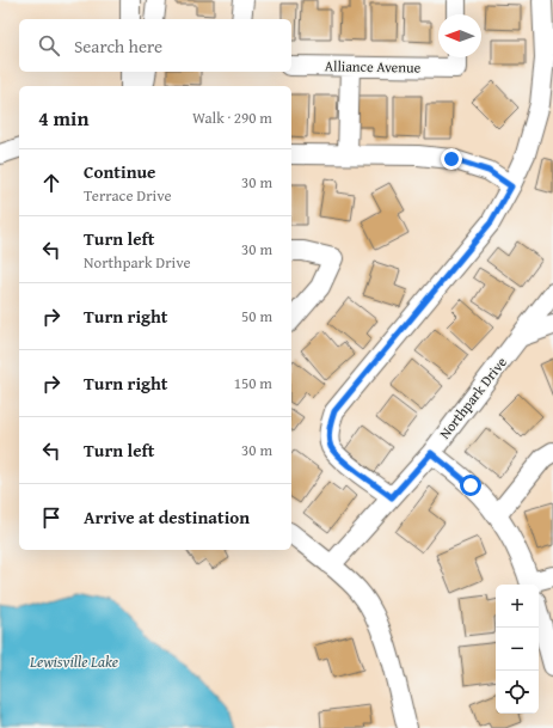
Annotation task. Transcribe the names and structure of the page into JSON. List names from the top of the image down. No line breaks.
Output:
{"streets":{"street":["Alliance Avenue","Northpark Drive"]},"water":["Lewisville Lake"],"north":"left","page":{"search":"Search here","heading":["4 min","Walk · 290 m"],"list":[["Continue","Terrace Drive","30 m"],["Turn left","Northpark Drive","30 m"],["Turn right","50 m"],["Turn right","150 m"],["Turn left","30 m"],"Arrive at destination"],"map_buttons":["+","−"]}}
